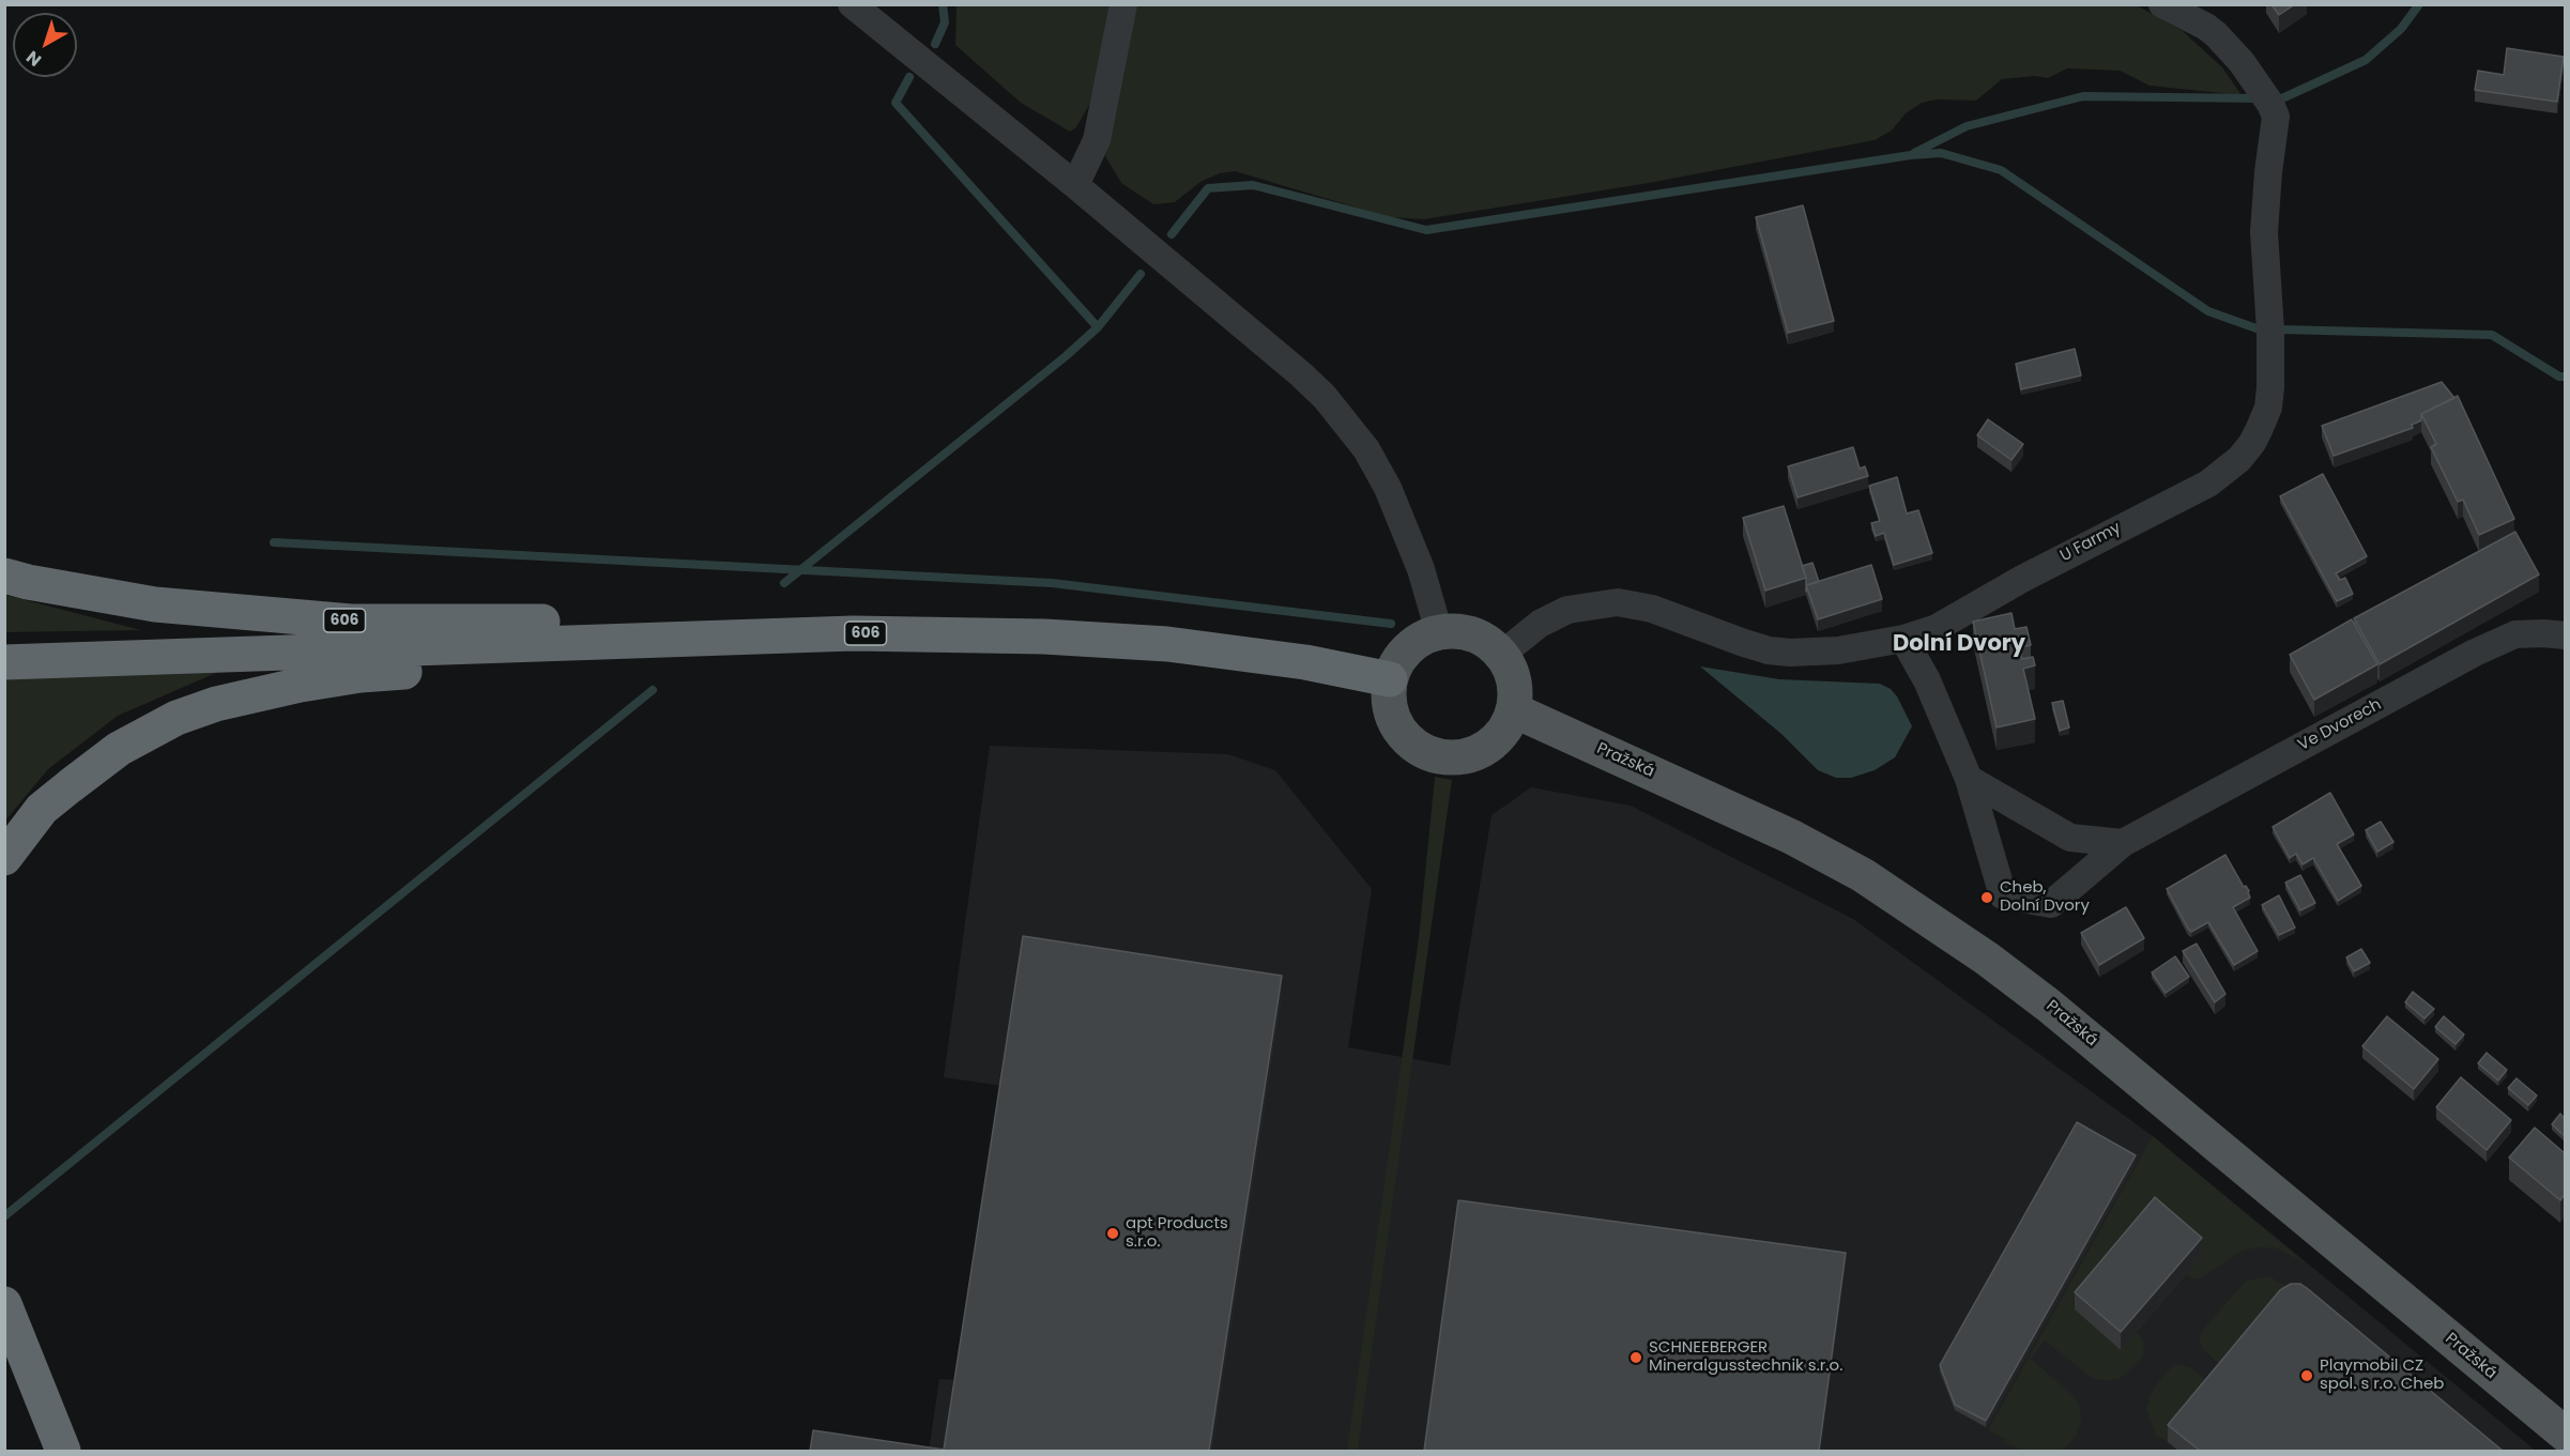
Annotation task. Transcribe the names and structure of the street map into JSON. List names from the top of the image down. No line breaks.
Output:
{"streets":{"highway":["606"],"main road":["Pražská"],"street":["U Farmy","Ve Dvorech"]},"crossings":[["U Farmy","606"],["U Farmy","Ve Dvorech"],["U Farmy","Pražská"],["606","Pražská"]],"districts":["Dolní Dvory"],"places":["Cheb, Dolní Dvory","apt Products s.r.o.","SCHNEEBERGER Mineralgusstechnik s.r.o.","Playmobil CZ spol. s r.o. Cheb"],"north":"bottom left"}
